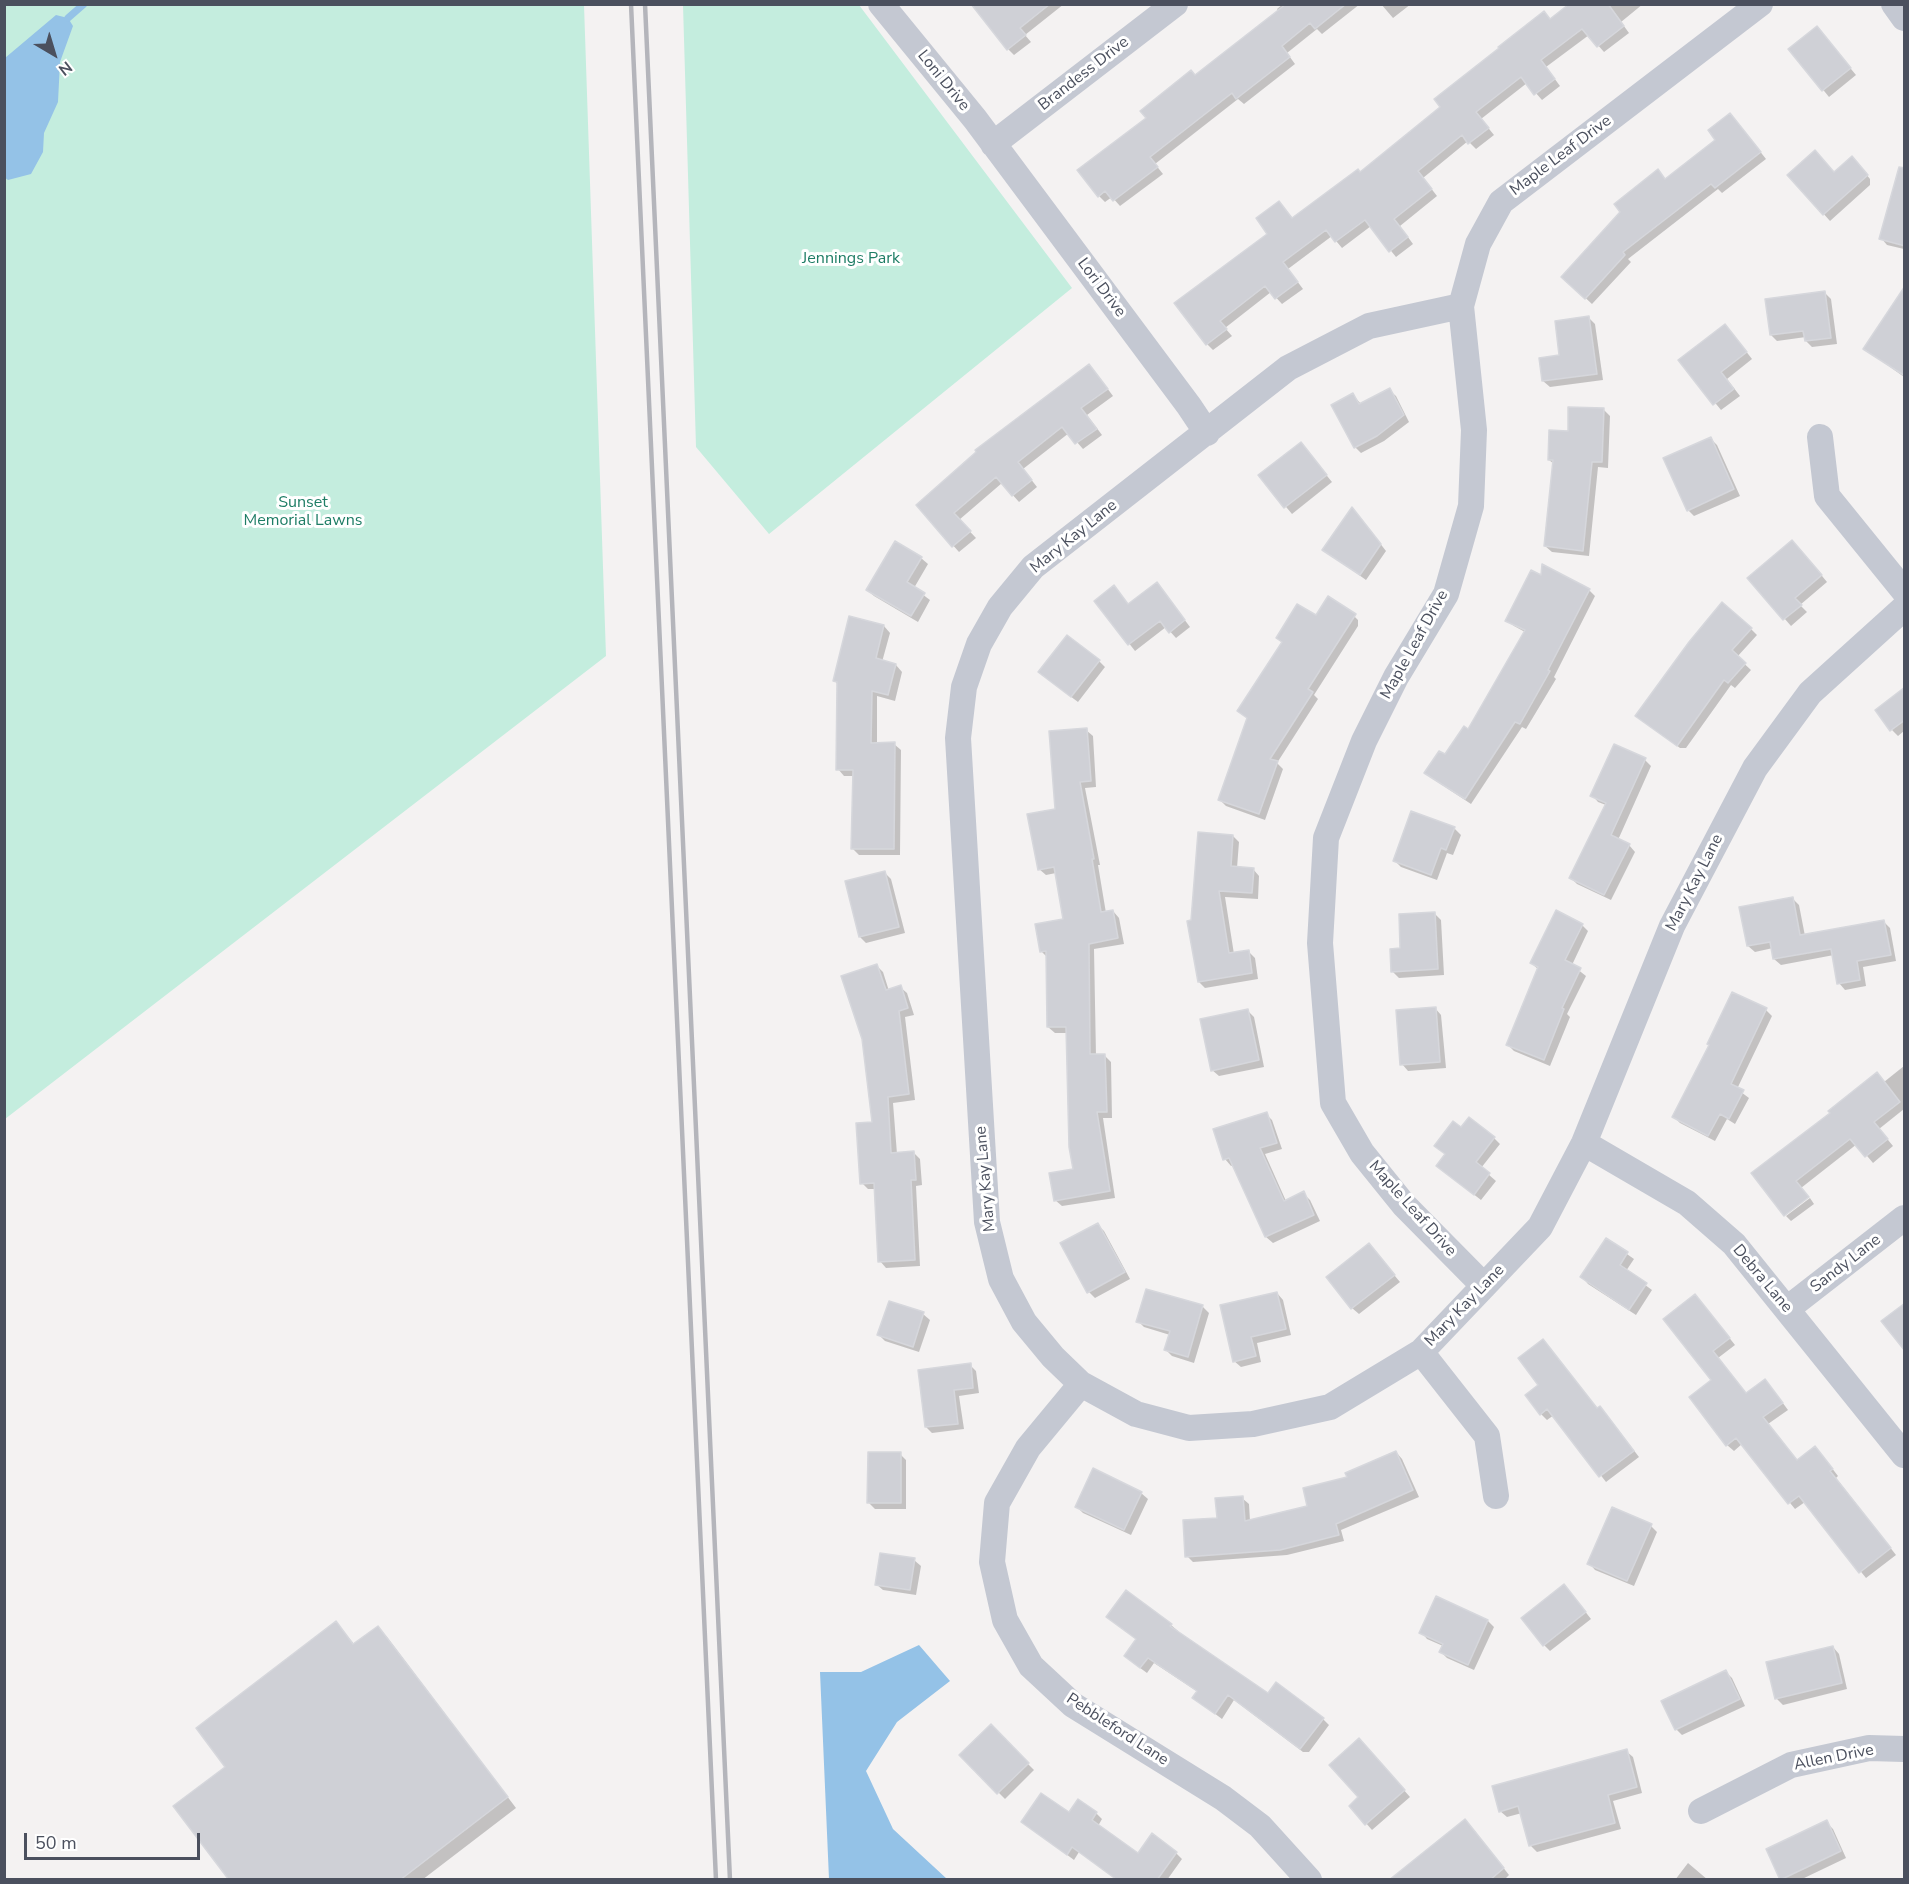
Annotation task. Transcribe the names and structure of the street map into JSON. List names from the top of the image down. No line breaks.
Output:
{"streets":{"street":["Brandess Drive","Loni Drive","Maple Leaf Drive","Lori Drive","Mary Kay Lane","Sandy Lane","Debra Lane","Pebbleford Lane","Allen Drive"]},"crossings":[["Brandess Drive","Loni Drive"],["Brandess Drive","Lori Drive"],["Loni Drive","Lori Drive"],["Maple Leaf Drive","Mary Kay Lane"],["Lori Drive","Mary Kay Lane"],["Mary Kay Lane","Debra Lane"],["Mary Kay Lane","Pebbleford Lane"],["Sandy Lane","Debra Lane"]],"parks":["Jennings Park","Sunset Memorial Lawns"],"scale_bar":"50 m","north":"bottom right"}
